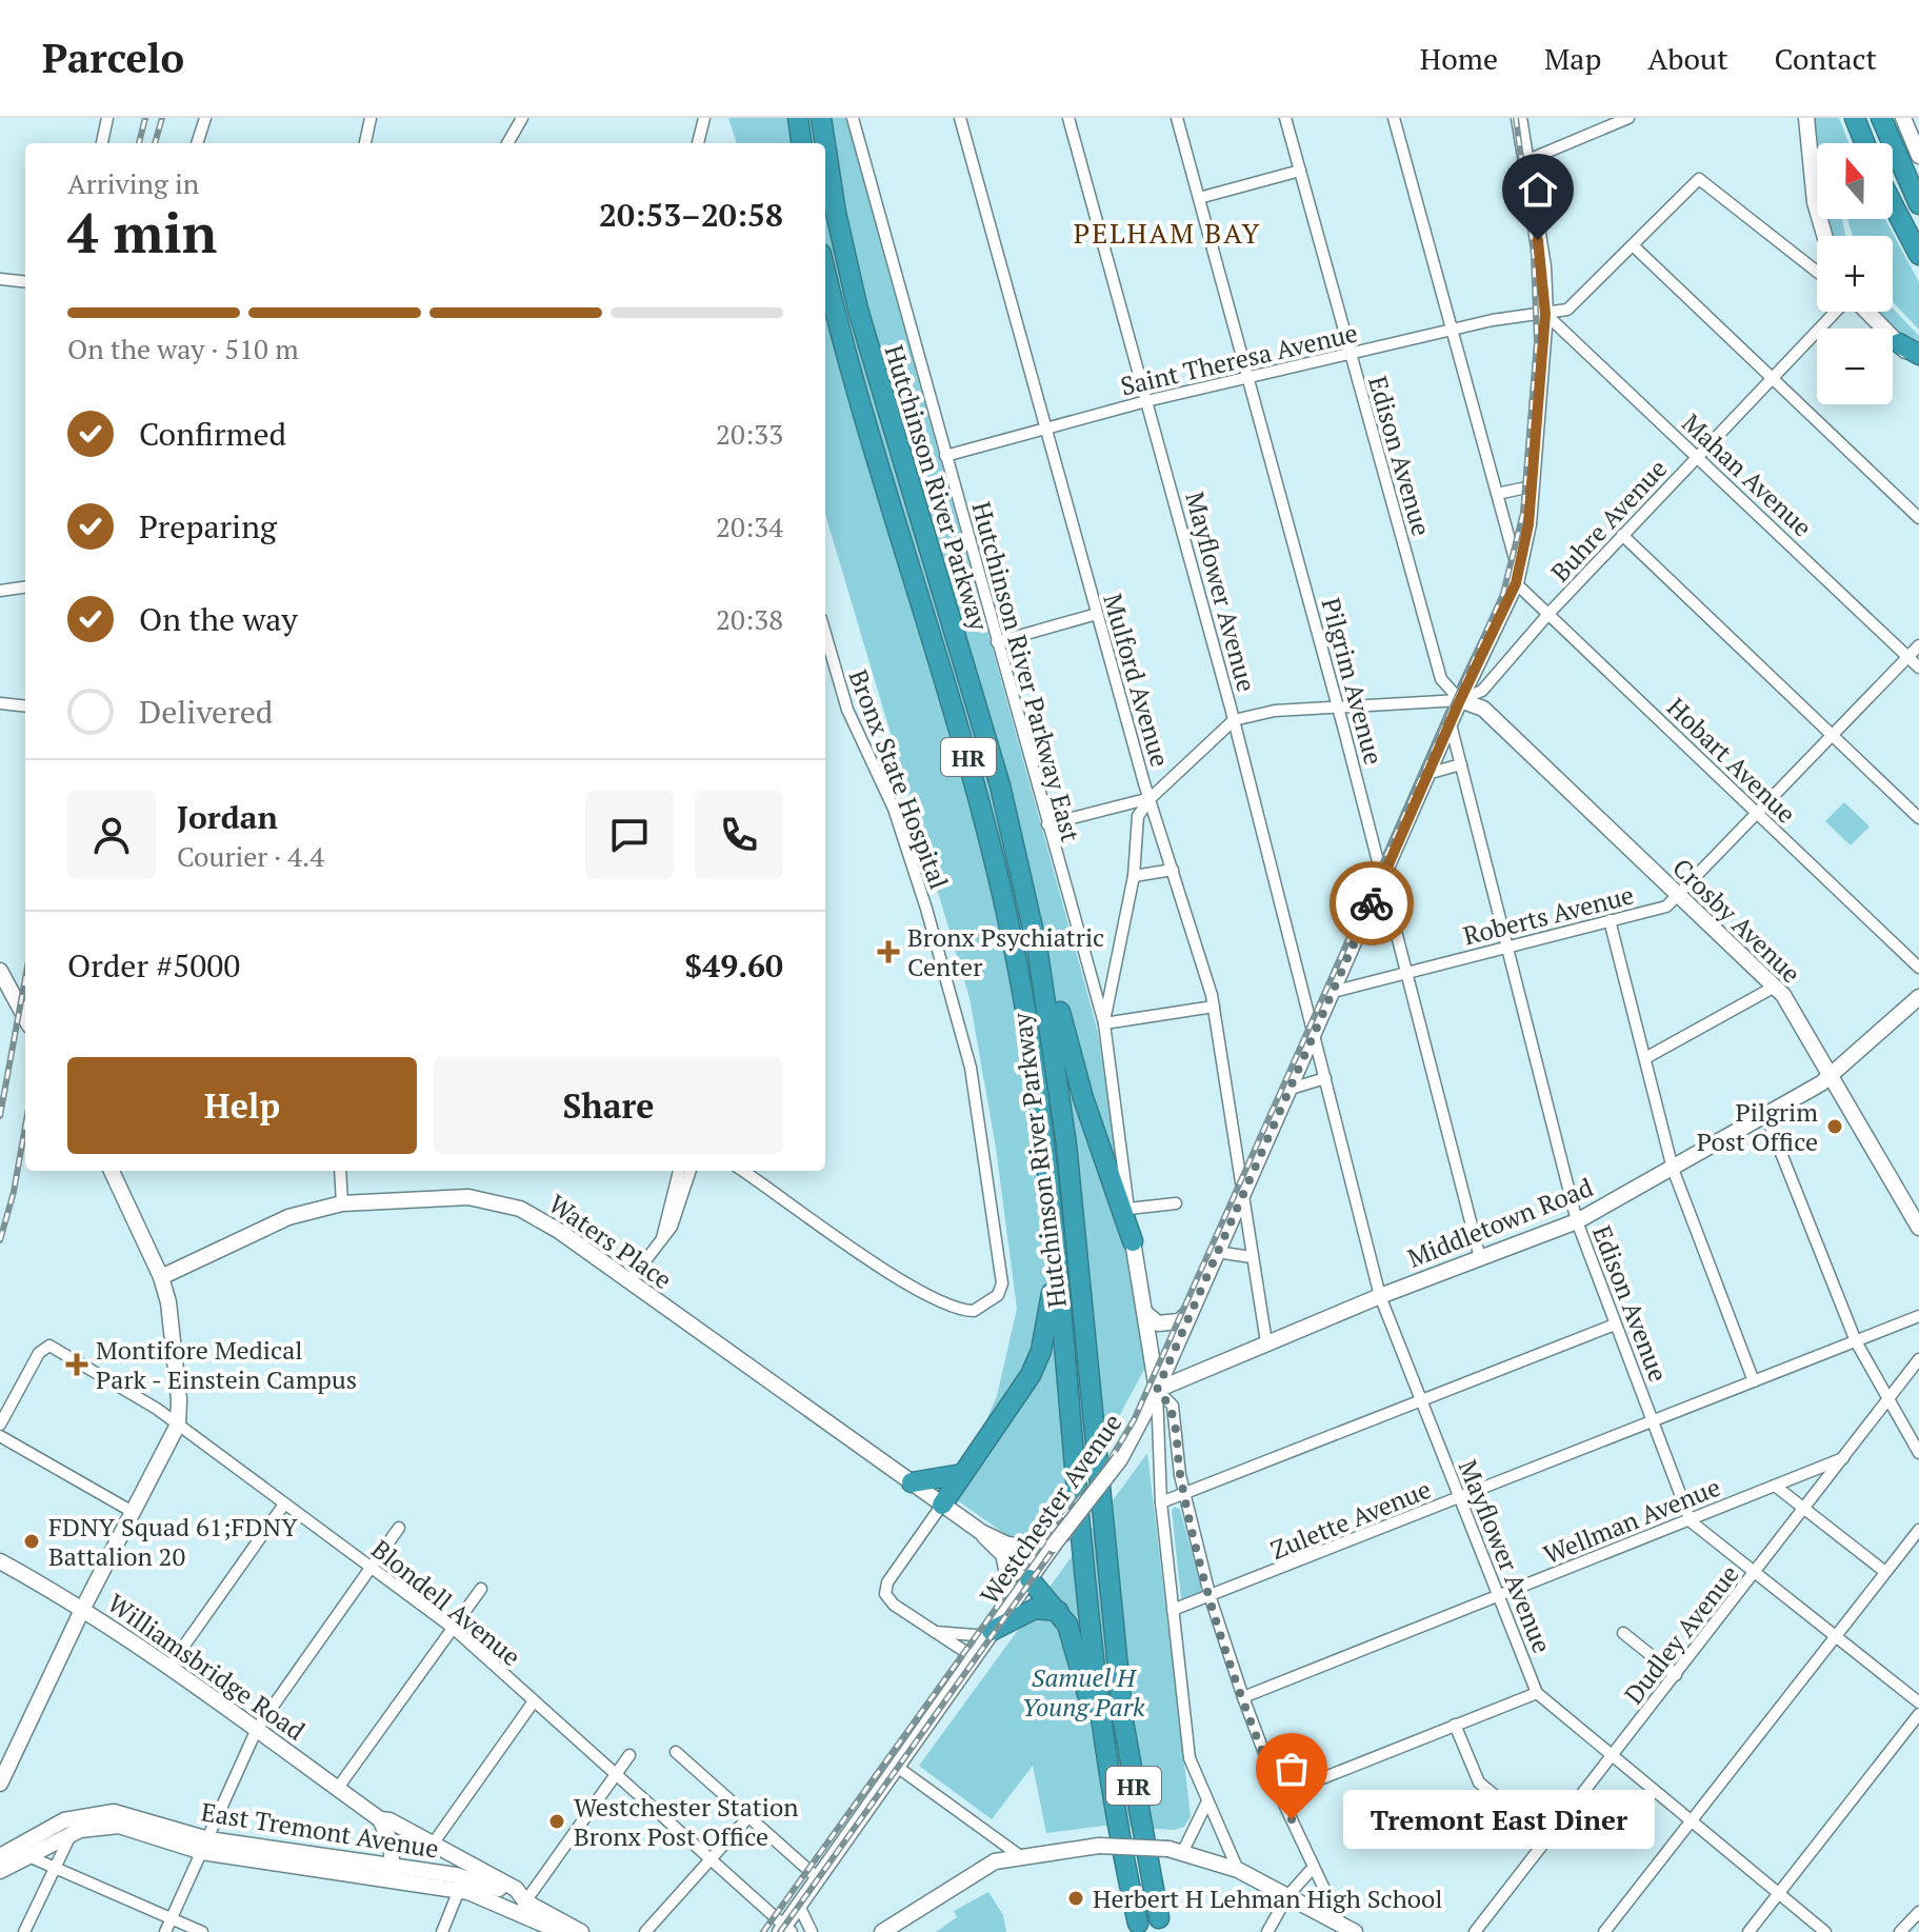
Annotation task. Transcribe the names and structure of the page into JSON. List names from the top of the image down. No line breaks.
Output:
{"streets":{"highway":["Hutchinson River Parkway","HR"],"main road":["Crosby Avenue","Middletown Road","Waters Place","Westchester Avenue","Williamsbridge Road","East Tremont Avenue"],"street":["Saint Theresa Avenue","Edison Avenue","Mahan Avenue","Buhre Avenue","Mayflower Avenue","Hutchinson River Parkway East","Mulford Avenue","Pilgrim Avenue","Hobart Avenue","Bronx State Hospital","Roberts Avenue","Zulette Avenue","Wellman Avenue","Blondell Avenue","Dudley Avenue"]},"crossings":[["Saint Theresa Avenue","Edison Avenue"],["Saint Theresa Avenue","Mahan Avenue"],["Saint Theresa Avenue","Mayflower Avenue"],["Saint Theresa Avenue","Hutchinson River Parkway East"],["Saint Theresa Avenue","Mulford Avenue"],["Saint Theresa Avenue","Pilgrim Avenue"],["Saint Theresa Avenue","Westchester Avenue"],["Edison Avenue","Buhre Avenue"],["Edison Avenue","Roberts Avenue"],["Edison Avenue","Crosby Avenue"],["Edison Avenue","Middletown Road"],["Edison Avenue","Westchester Avenue"],["Edison Avenue","Zulette Avenue"],["Edison Avenue","Wellman Avenue"],["Mahan Avenue","Buhre Avenue"],["Mahan Avenue","Roberts Avenue"],["Mahan Avenue","Westchester Avenue"],["Buhre Avenue","Hobart Avenue"],["Buhre Avenue","Crosby Avenue"],["Buhre Avenue","Westchester Avenue"],["Mayflower Avenue","Middletown Road"],["Mayflower Avenue","Westchester Avenue"],["Mayflower Avenue","Zulette Avenue"],["Mayflower Avenue","Wellman Avenue"],["Mayflower Avenue","Dudley Avenue"],["Mulford Avenue","Middletown Road"],["Mulford Avenue","Westchester Avenue"],["Pilgrim Avenue","Roberts Avenue"],["Pilgrim Avenue","Middletown Road"],["Pilgrim Avenue","Westchester Avenue"],["Hobart Avenue","Roberts Avenue"],["Hobart Avenue","Westchester Avenue"],["Roberts Avenue","Crosby Avenue"],["Roberts Avenue","Westchester Avenue"],["Crosby Avenue","Middletown Road"],["Crosby Avenue","Westchester Avenue"],["Middletown Road","Westchester Avenue"],["Waters Place","Westchester Avenue"],["Westchester Avenue","Blondell Avenue"],["Wellman Avenue","Dudley Avenue"],["Williamsbridge Road","East Tremont Avenue"]],"districts":["PELHAM BAY"],"parks":["Samuel H Young Park"],"places":{"health":["Bronx Psychiatric Center","Montifore Medical Park - Einstein Campus"],"other":["Pilgrim Post Office","FDNY Squad 61;FDNY Battalion 20","Tremont East Diner","Westchester Station Bronx Post Office","Herbert H Lehman High School"]},"north":"top","page":{"header":"Parcelo","nav":["Home","Map","About","Contact"],"map_buttons":["+","−"],"heading":["4 min","Arriving in","20:53–20:58"],"panel":["Jordan","Courier · 4.4","Order #5000","$49.60"],"bar":"On the way · 510 m","list":[["Confirmed","20:33"],["Preparing","20:34"],["On the way","20:38"],"Delivered"],"buttons":["Help","Share"],"bubble":"Tremont East Diner"}}
